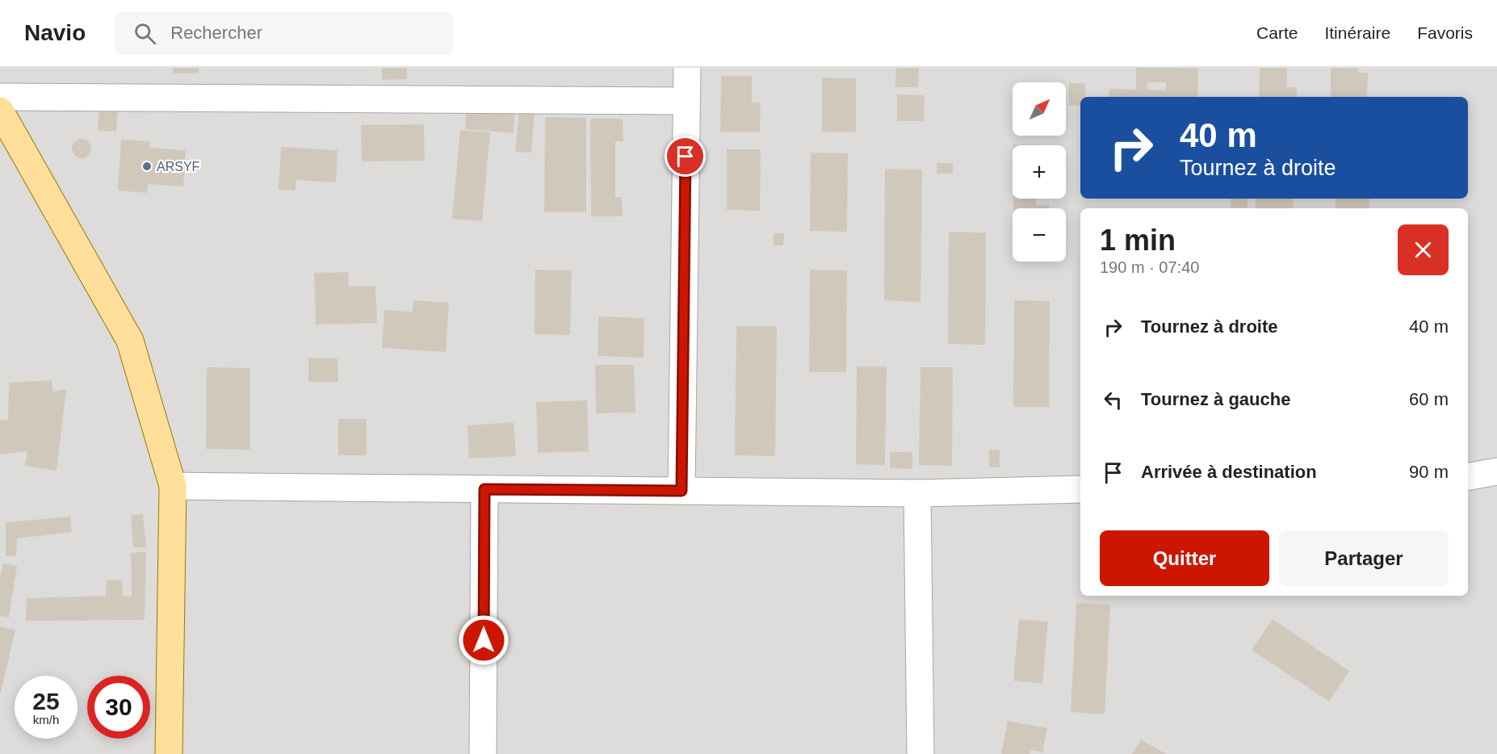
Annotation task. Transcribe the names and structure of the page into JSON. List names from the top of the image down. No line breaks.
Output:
{"places":["ARSYF"],"north":"top right","page":{"header":"Navio","search":"Rechercher","nav":["Carte","Itinéraire","Favoris"],"map_buttons":["+","−"],"turn":["40 m","Tournez à droite"],"heading":["1 min","190 m · 07:40"],"list":[{"name":"Tournez à droite","value":"40 m"},{"name":"Tournez à gauche","value":"60 m"},{"name":"Arrivée à destination","value":"90 m"}],"buttons":["Quitter","Partager"],"speed":"25 km/h","limit":"30"}}
